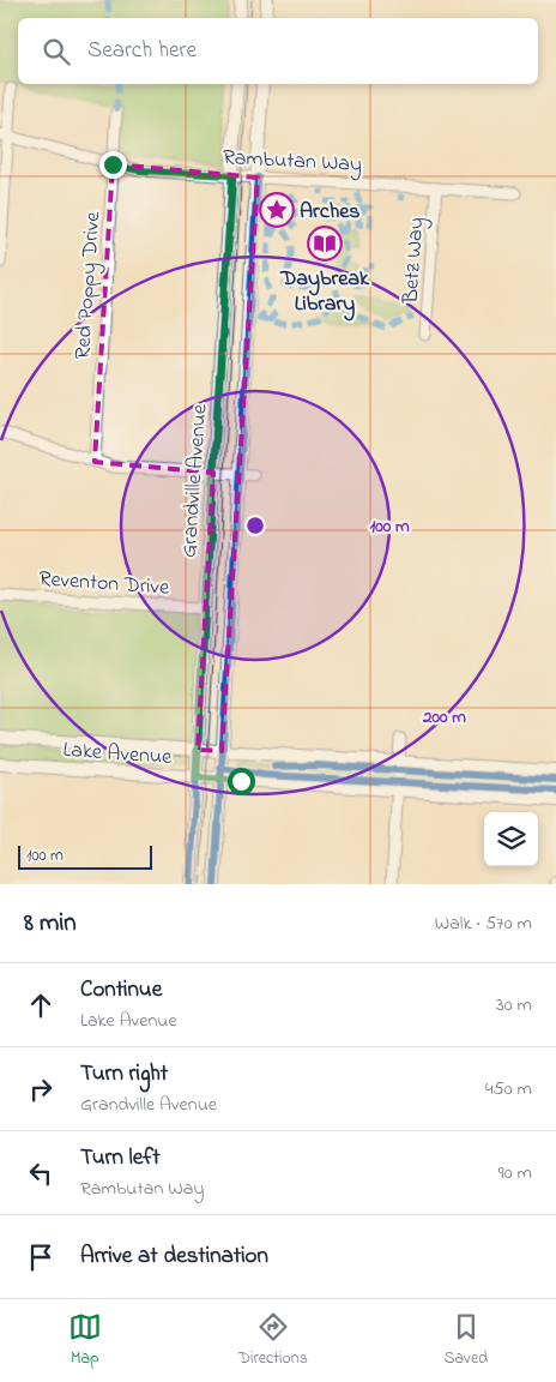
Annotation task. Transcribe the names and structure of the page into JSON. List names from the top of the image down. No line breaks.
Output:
{"streets":{"street":["Rambutan Way","Betz Way","Red Poppy Drive","Grandville Avenue","Reventon Drive","Lake Avenue"]},"crossings":[["Rambutan Way","Betz Way"],["Rambutan Way","Red Poppy Drive"],["Rambutan Way","Grandville Avenue"],["Grandville Avenue","Reventon Drive"],["Grandville Avenue","Lake Avenue"]],"places":{"place":["Arches"],"library":["Daybreak Library"]},"scale_bar":"100 m","page":{"search":"Search here","scale":"100 m","heading":["8 min","Walk · 570 m"],"list":[["Continue","Lake Avenue","30 m"],["Turn right","Grandville Avenue","450 m"],["Turn left","Rambutan Way","90 m"],"Arrive at destination"],"nav":["Map","Directions","Saved"]},"rings":["100 m","200 m"]}
